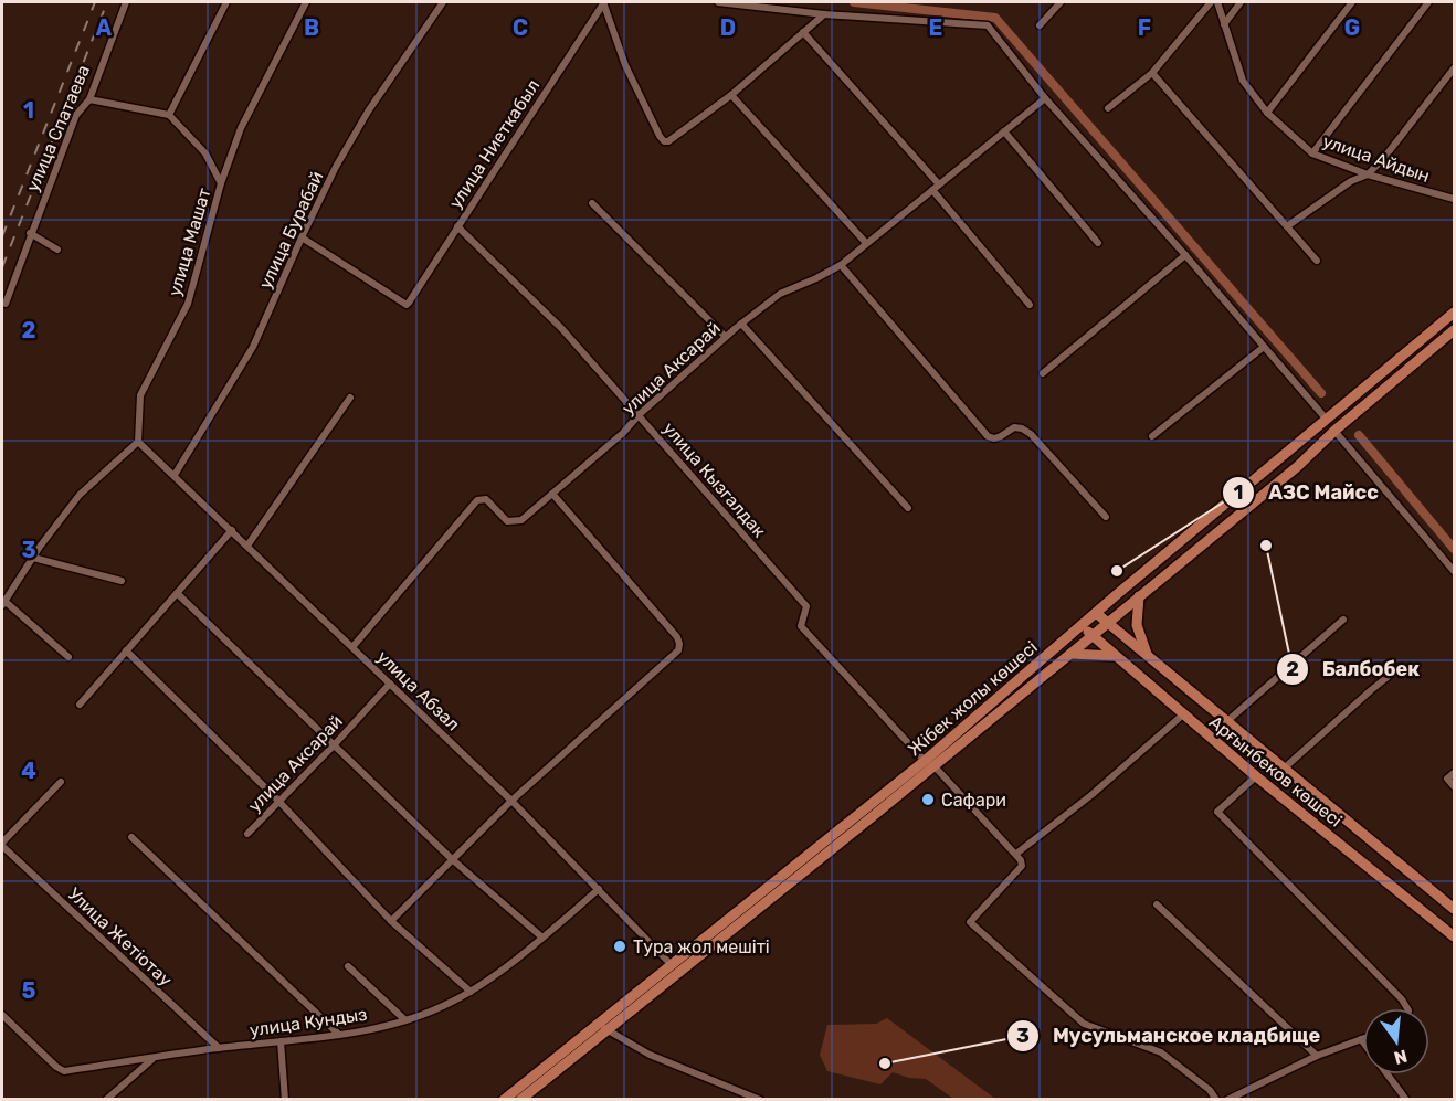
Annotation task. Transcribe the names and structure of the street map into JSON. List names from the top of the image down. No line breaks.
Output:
{"streets":{"main road":["Жібек жолы көшесі","Арғынбеков көшесі"],"street":["улица Спатаева","улица Ниеткабыл","улица Айдын","улица Бурабай","улица Машат","улица Аксарай","улица Кызгалдак","улица Абзал","Улица Жетіотау","улица Кундыз"]},"crossings":[["улица Ниеткабыл","улица Бурабай"],["улица Ниеткабыл","улица Кызгалдак"],["улица Бурабай","улица Абзал"],["улица Машат","улица Абзал"],["улица Аксарай","улица Кызгалдак"],["улица Аксарай","улица Абзал"],["улица Кызгалдак","Жібек жолы көшесі"],["улица Абзал","Жібек жолы көшесі"],["улица Абзал","улица Кундыз"],["Жібек жолы көшесі","Арғынбеков көшесі"],["Улица Жетіотау","улица Кундыз"]],"places":["Балбобек","АЗС Майсс","Сафари","Тура жол мешіті","Мусульманское кладбище"],"north":"bottom","grid":{"columns":["A","B","C","D","E","F","G"],"rows":["1","2","3","4","5"]}}
